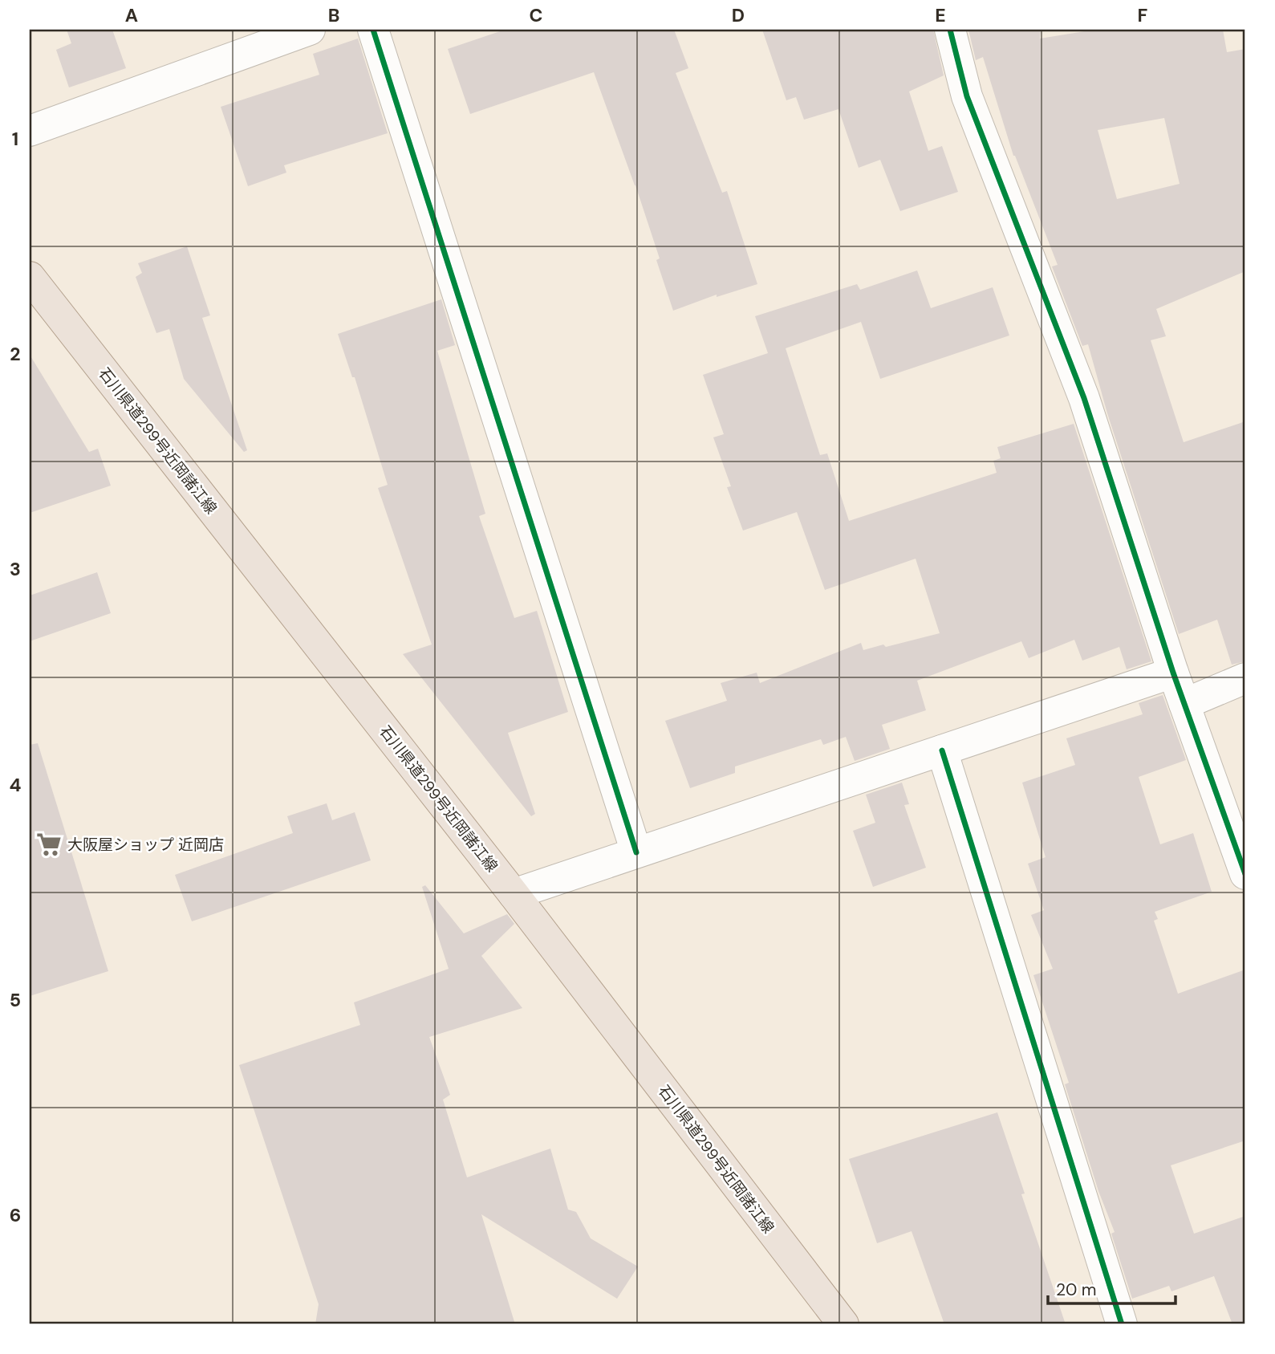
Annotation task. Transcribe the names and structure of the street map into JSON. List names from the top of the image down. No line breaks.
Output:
{"streets":{"main road":["石川県道299号近岡諸江線"]},"places":{"supermarket":["大阪屋ショップ 近岡店"]},"scale_bar":"20 m","grid":{"columns":["A","B","C","D","E","F"],"rows":["1","2","3","4","5","6"]}}
